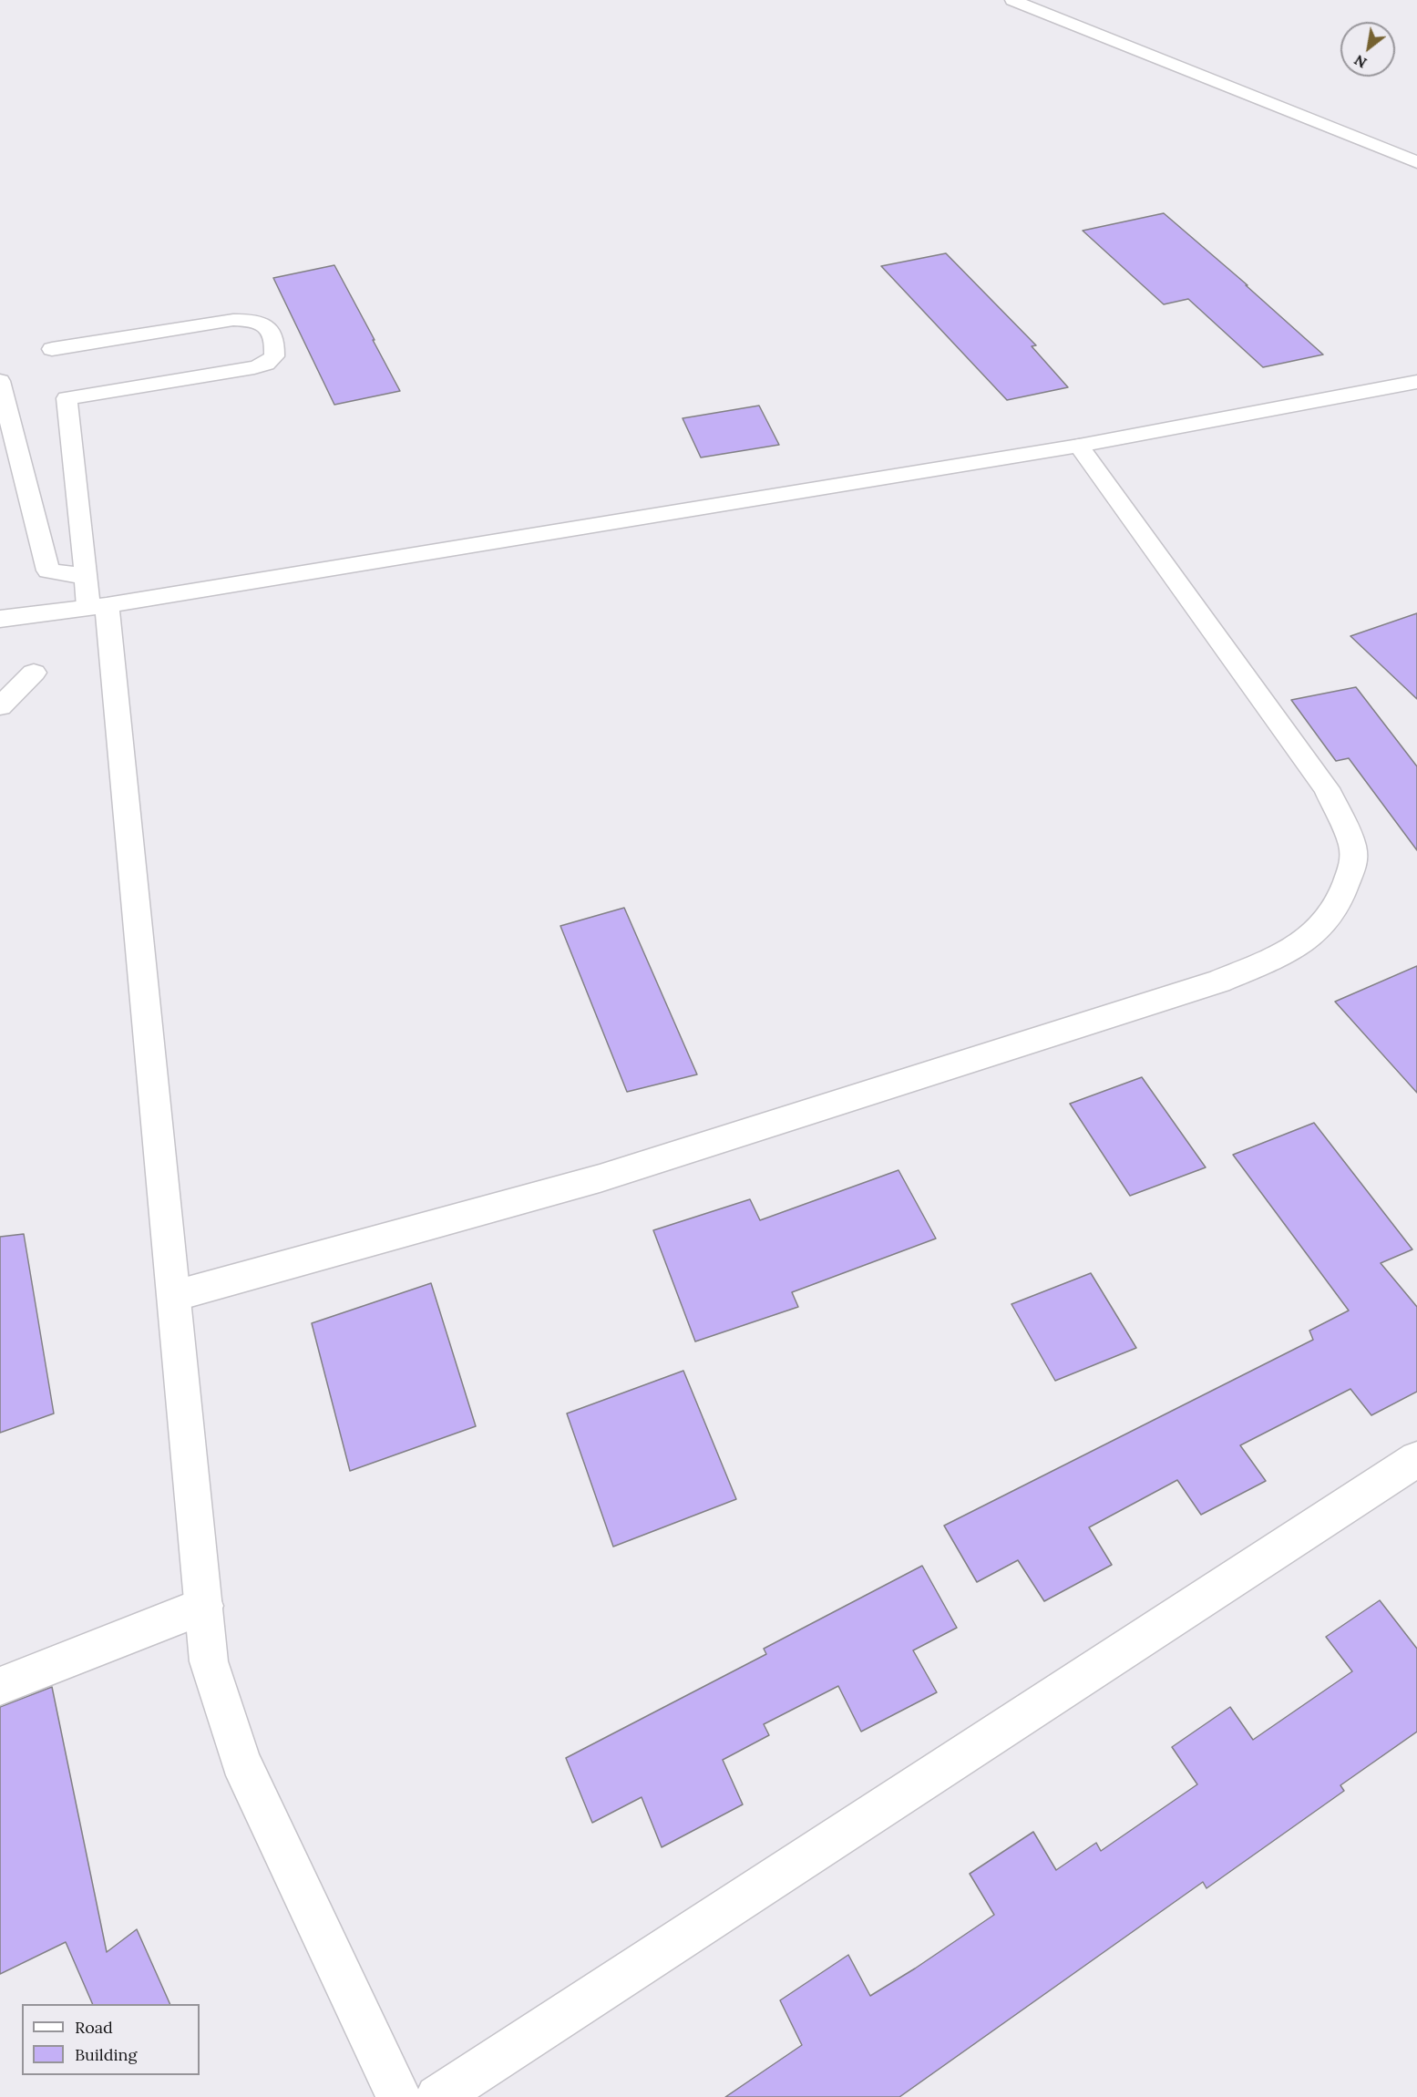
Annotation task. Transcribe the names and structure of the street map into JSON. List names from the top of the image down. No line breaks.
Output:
{"legend":["Road","Building"],"north":"bottom left"}
